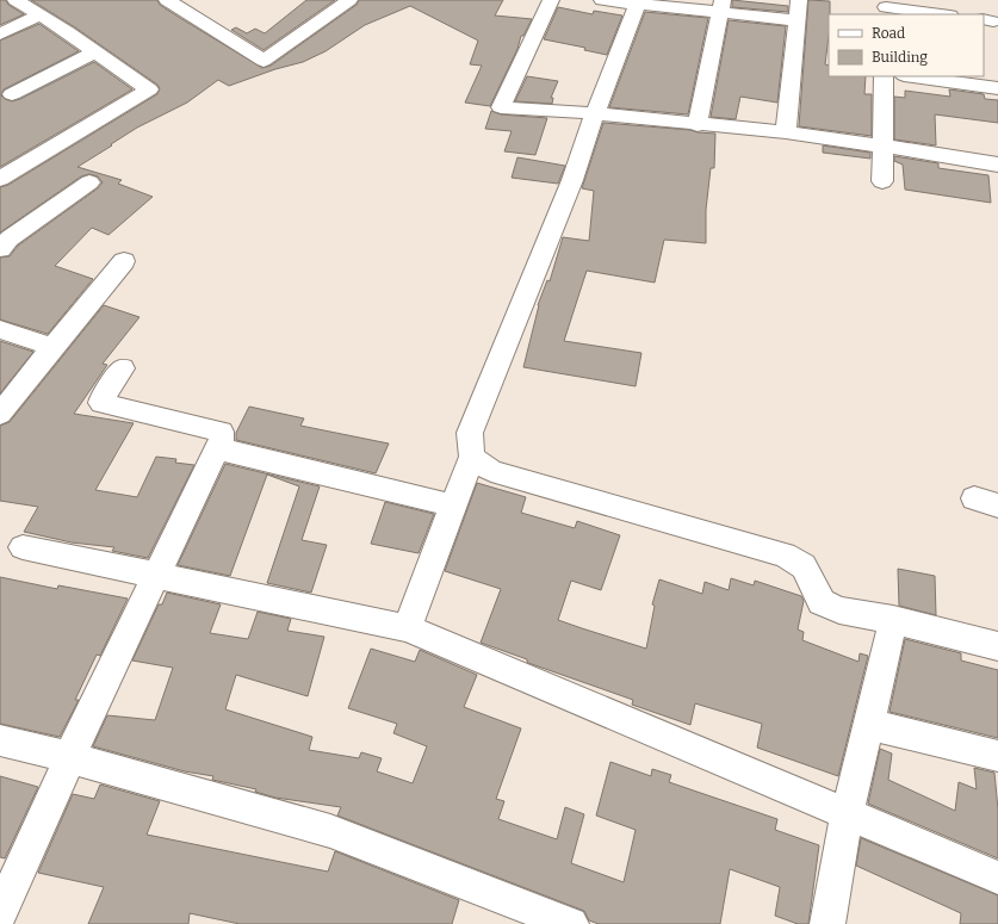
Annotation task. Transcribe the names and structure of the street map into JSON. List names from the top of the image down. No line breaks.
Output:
{"legend":["Road","Building"]}
